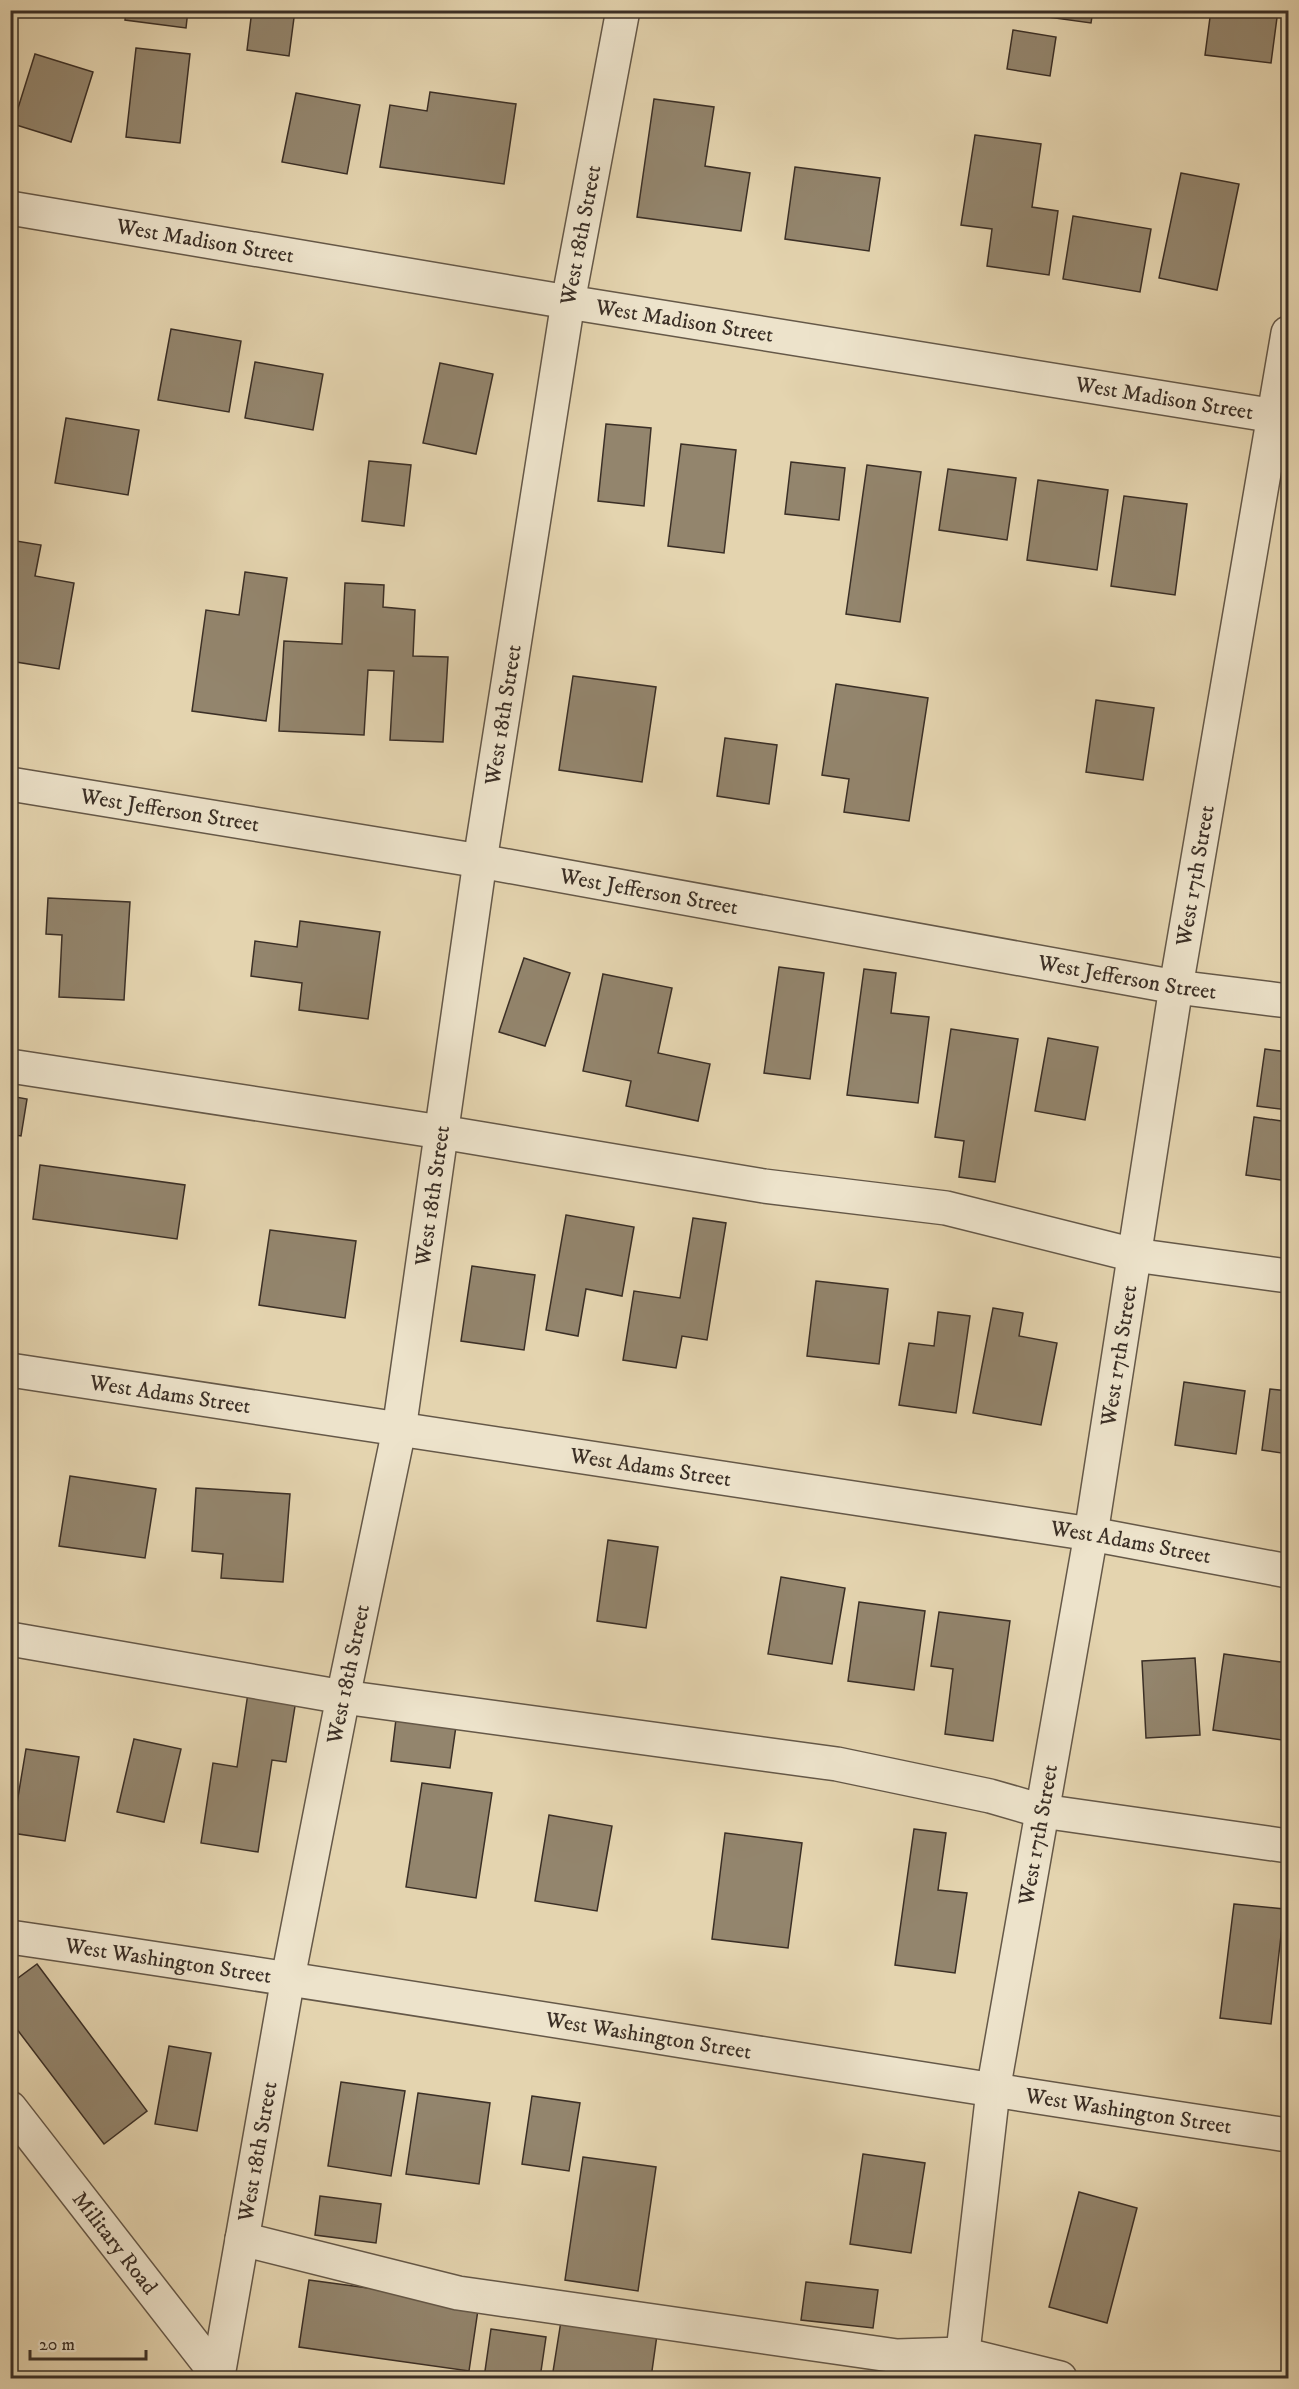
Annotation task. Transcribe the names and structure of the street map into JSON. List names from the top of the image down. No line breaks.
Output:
{"streets":{"street":["West 18th Street","West Madison Street","West Jefferson Street","West 17th Street","West Adams Street","West Washington Street","Military Road"]},"crossings":[["West 18th Street","West Madison Street"],["West 18th Street","West Jefferson Street"],["West 18th Street","West Adams Street"],["West 18th Street","West Washington Street"],["West 18th Street","Military Road"],["West Madison Street","West 17th Street"],["West Jefferson Street","West 17th Street"],["West 17th Street","West Adams Street"],["West 17th Street","West Washington Street"]],"scale_bar":"20 m"}
